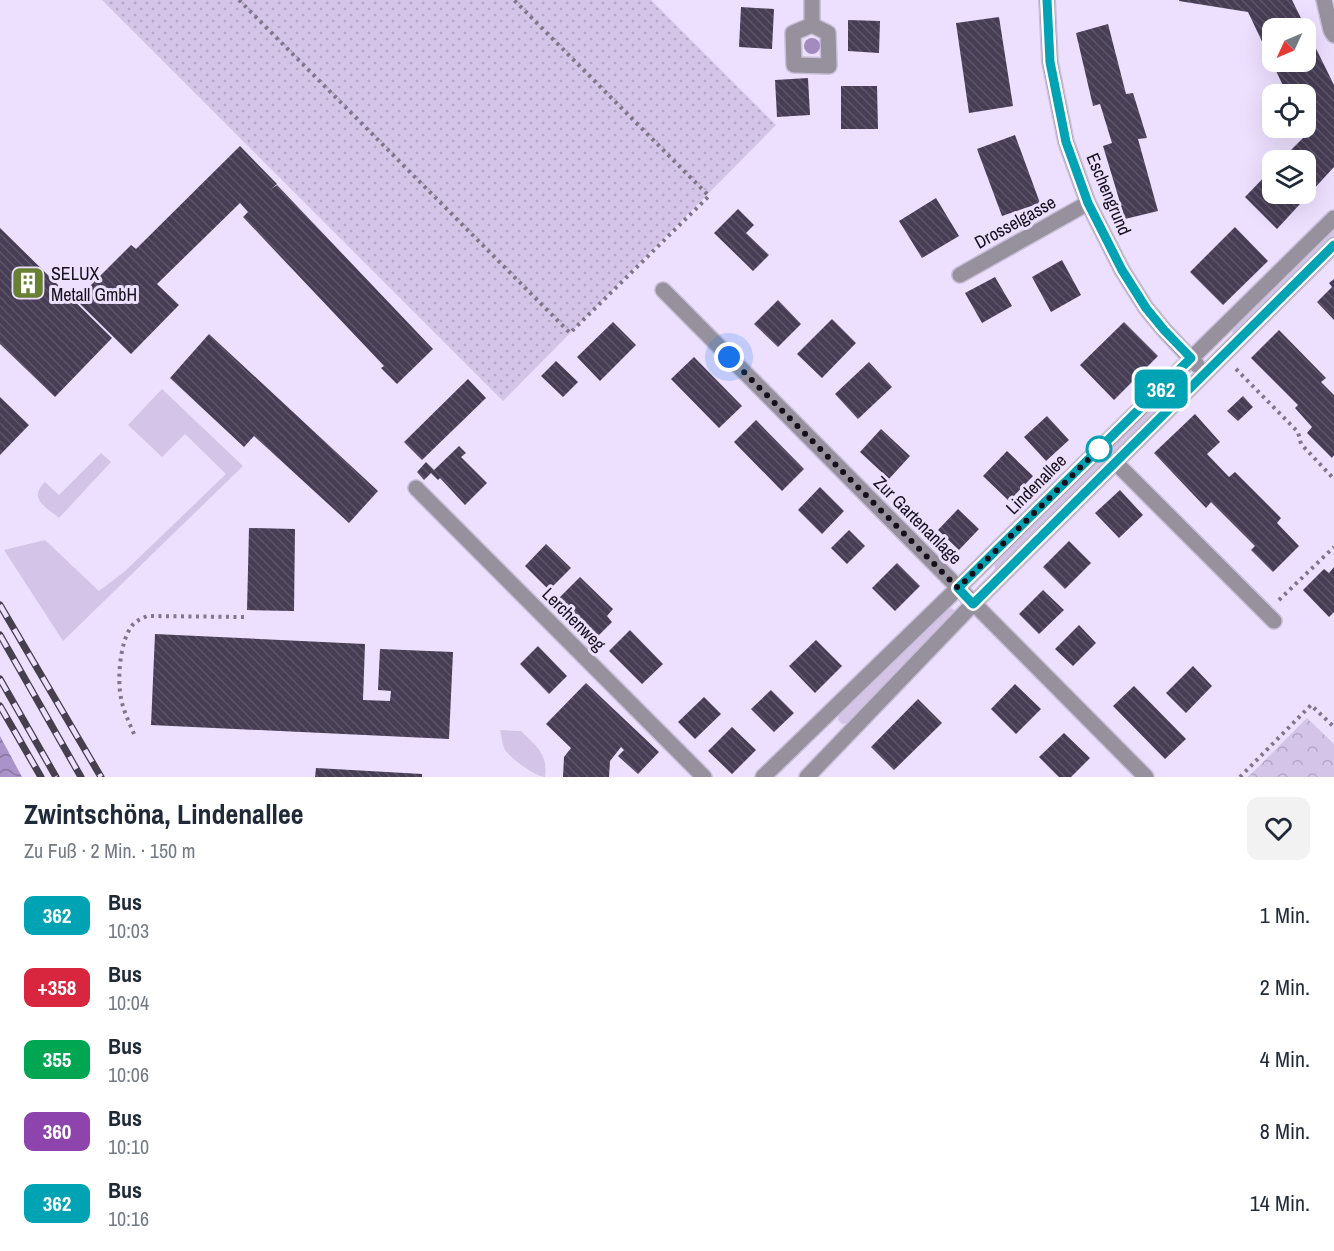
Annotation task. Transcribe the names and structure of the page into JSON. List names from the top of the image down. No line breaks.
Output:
{"streets":{"street":["Eschengrund","Drosselgasse","Lindenallee","Zur Gartenanlage","Lerchenweg"]},"crossings":[["Eschengrund","Drosselgasse"],["Eschengrund","Lindenallee"],["Lindenallee","Zur Gartenanlage"]],"places":{"building":["SELUX Metall GmbH"]},"lines":["bus line 362"],"north":"bottom left","page":{"on_map":"362","heading":["Zwintschöna, Lindenallee","Zu Fuß · 2 Min. · 150 m"],"list":[{"mark":"362","name":"Bus","note":"10:03","value":"1 Min."},{"mark":"+358","name":"Bus","note":"10:04","value":"2 Min."},{"mark":"355","name":"Bus","note":"10:06","value":"4 Min."},{"mark":"360","name":"Bus","note":"10:10","value":"8 Min."},{"mark":"362","name":"Bus","note":"10:16","value":"14 Min."}]}}
